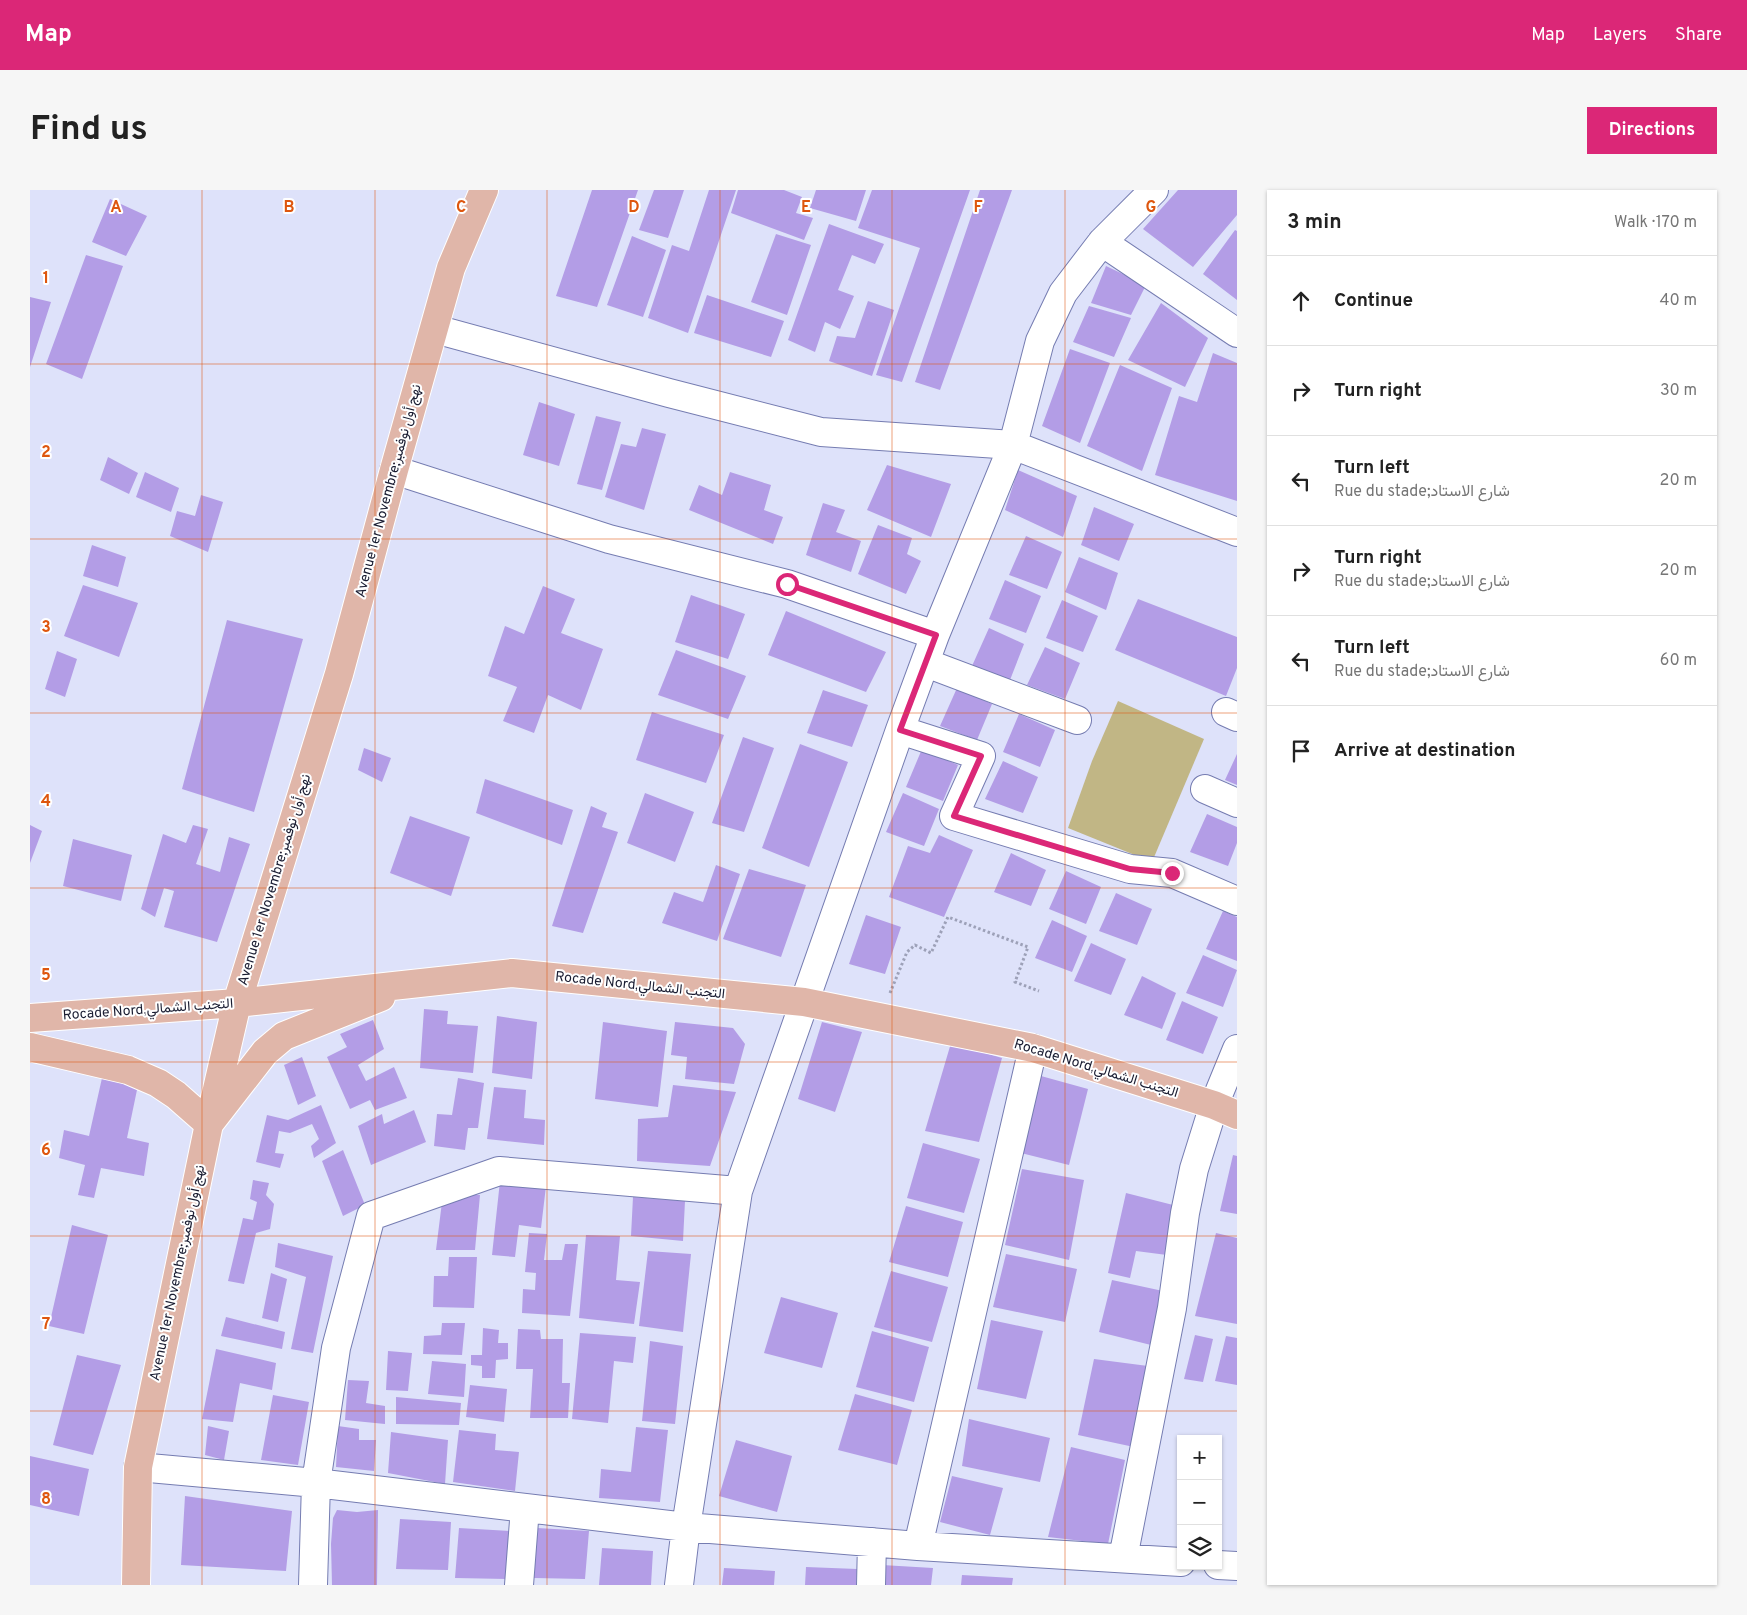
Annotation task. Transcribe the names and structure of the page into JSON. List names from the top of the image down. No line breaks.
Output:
{"streets":{"main road":["Avenue 1er Novembre;نهج أول نوفمبر","Rocade Nord,التجنب الشمالي"]},"crossings":[["Avenue 1er Novembre;نهج أول نوفمبر","Rocade Nord,التجنب الشمالي"]],"page":{"header":"Map","nav":["Map","Layers","Share"],"buttons":"Directions","title":"Find us","heading":["3 min","Walk · 170 m"],"list":[["Continue","40 m"],["Turn right","30 m"],["Turn left","Rue du stade;شارع الاستاد","20 m"],["Turn right","Rue du stade;شارع الاستاد","20 m"],["Turn left","Rue du stade;شارع الاستاد","60 m"],"Arrive at destination"],"map_buttons":["+","−"]},"grid":{"columns":["A","B","C","D","E","F","G"],"rows":["1","2","3","4","5","6","7","8"]}}
